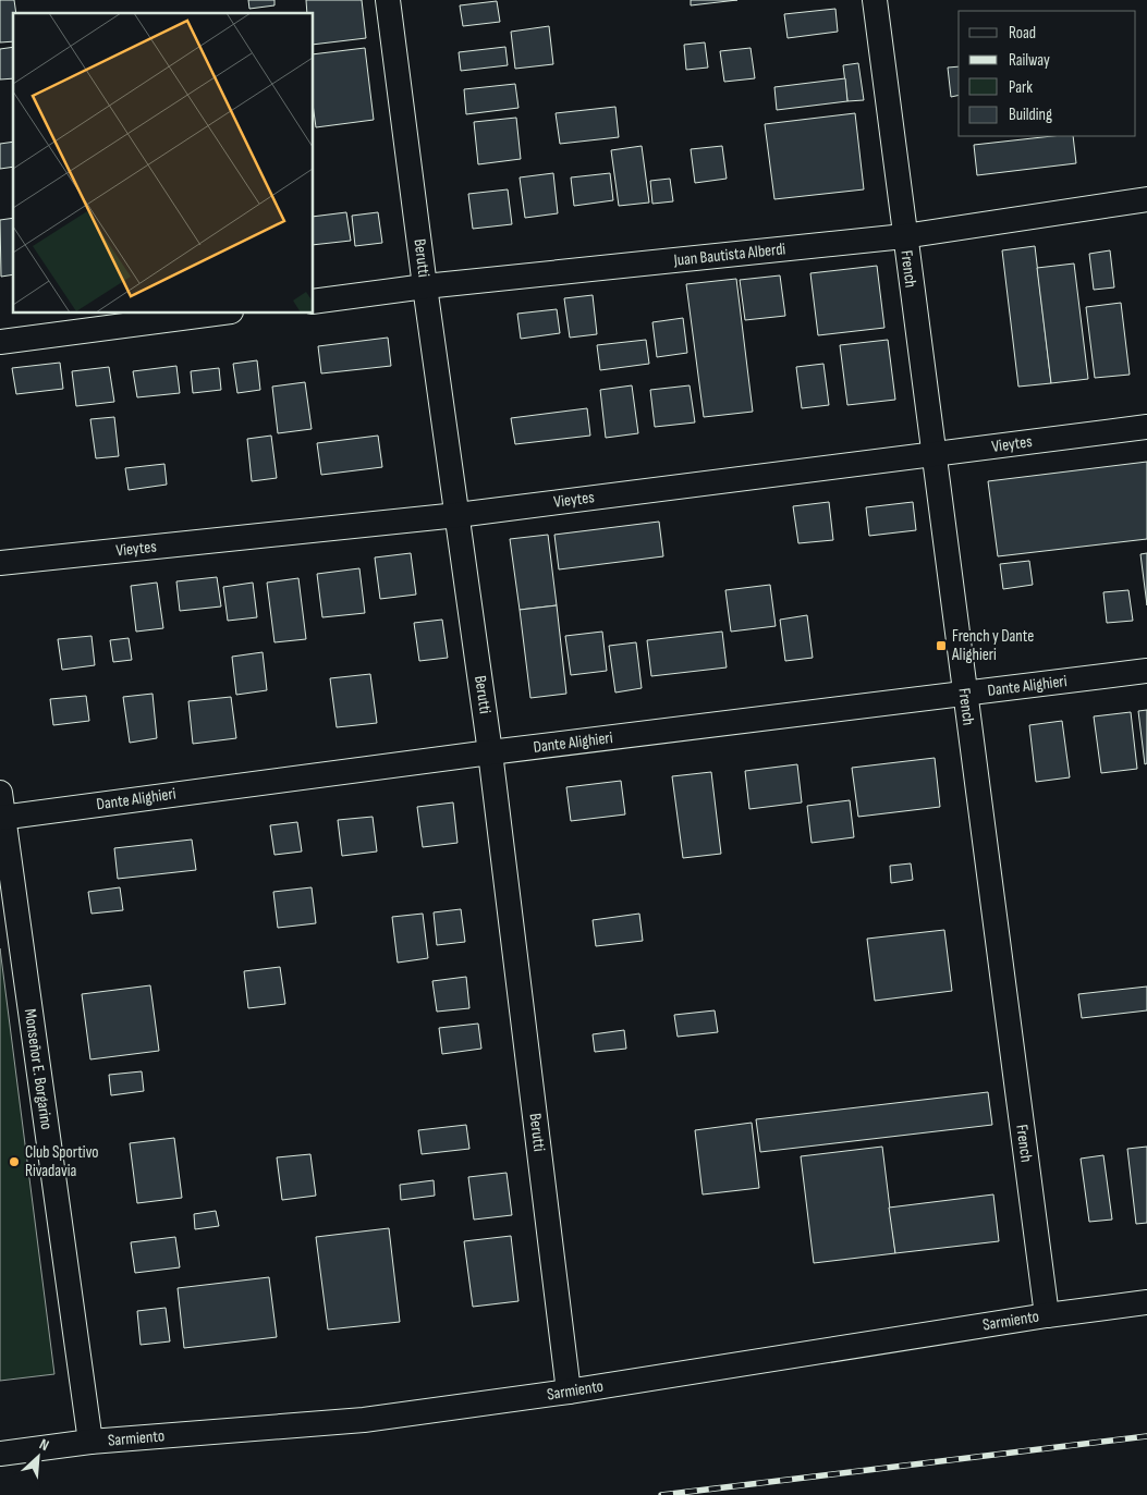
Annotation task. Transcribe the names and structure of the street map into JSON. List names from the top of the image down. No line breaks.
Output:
{"streets":{"street":["Juan Bautista Alberdi","Berutti","French","Vieytes","Dante Alighieri","Monseñor E. Borgarino","Sarmiento"]},"crossings":[["Juan Bautista Alberdi","Berutti"],["Juan Bautista Alberdi","French"],["Berutti","Vieytes"],["Berutti","Dante Alighieri"],["Berutti","Sarmiento"],["French","Vieytes"],["French","Dante Alighieri"],["French","Sarmiento"],["Dante Alighieri","Monseñor E. Borgarino"],["Monseñor E. Borgarino","Sarmiento"]],"places":{"transit":["French y Dante Alighieri"],"other":["Club Sportivo Rivadavia"]},"legend":["Road","Railway","Park","Building"],"north":"top right"}
